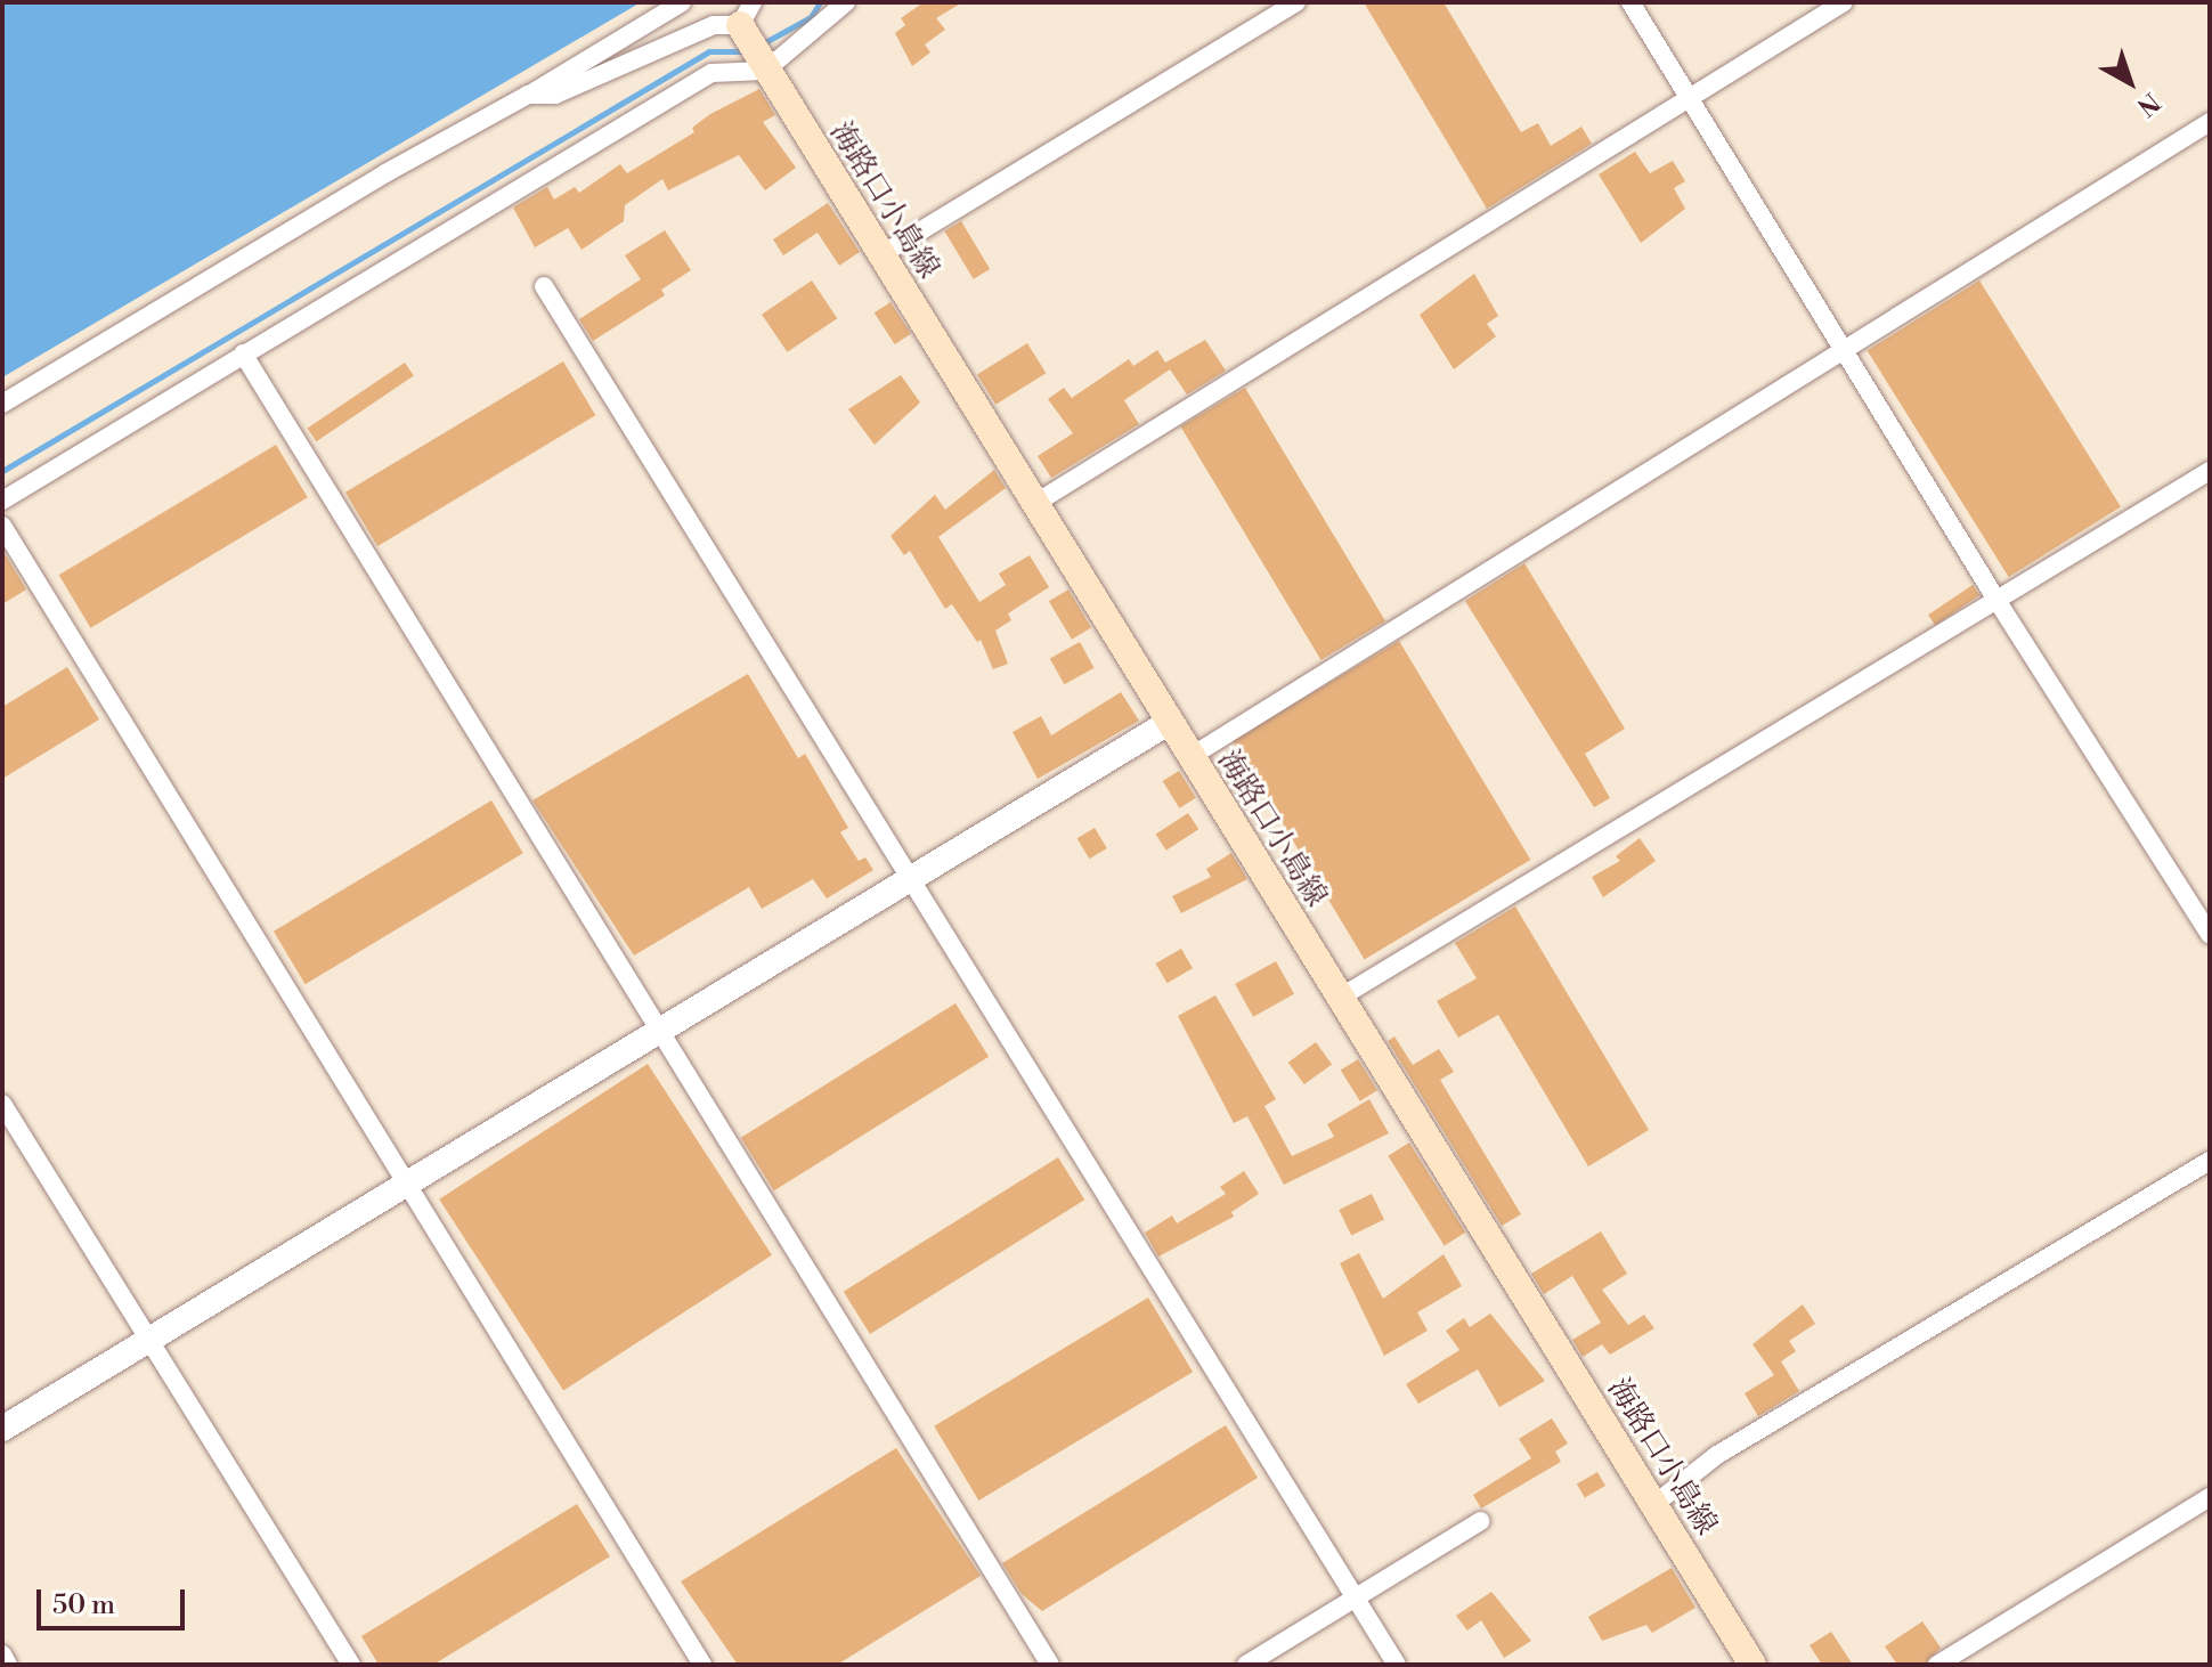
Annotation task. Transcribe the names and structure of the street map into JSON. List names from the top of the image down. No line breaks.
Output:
{"streets":{"main road":["海路口小島線"]},"scale_bar":"50 m","north":"bottom right"}
